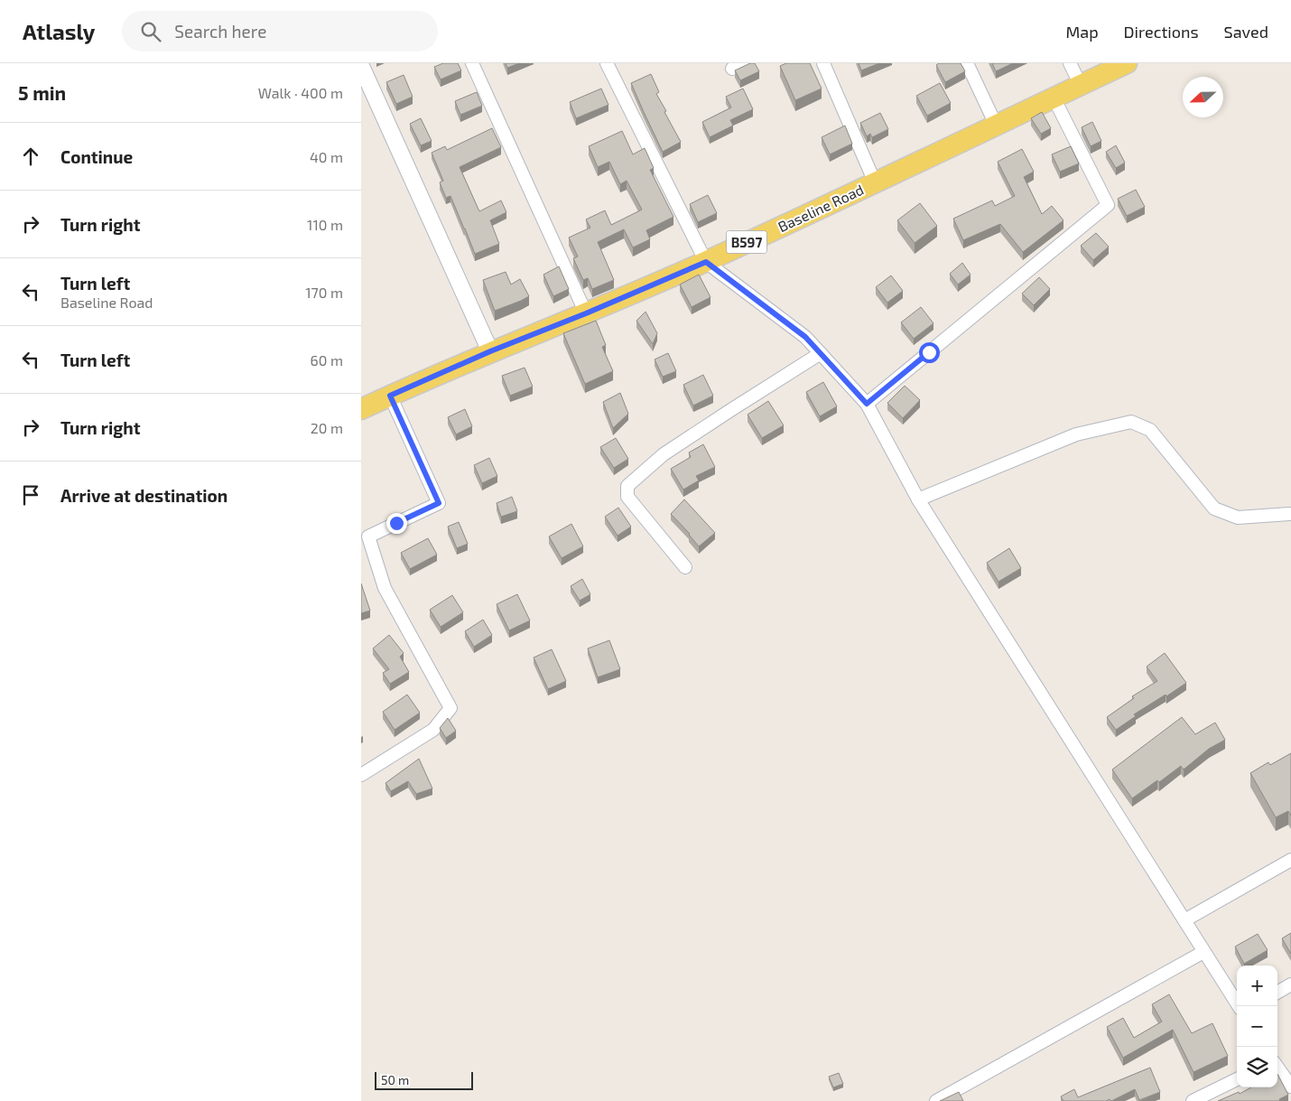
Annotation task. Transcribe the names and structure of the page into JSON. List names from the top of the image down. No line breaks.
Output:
{"streets":{"main road":["Baseline Road","B597"]},"scale_bar":"50 m","north":"left","page":{"header":"Atlasly","search":"Search here","nav":["Map","Directions","Saved"],"heading":["5 min","Walk · 400 m"],"list":[["Continue","40 m"],["Turn right","110 m"],["Turn left","Baseline Road","170 m"],["Turn left","60 m"],["Turn right","20 m"],"Arrive at destination"],"map_buttons":["+","−"],"scale":"50 m"}}
